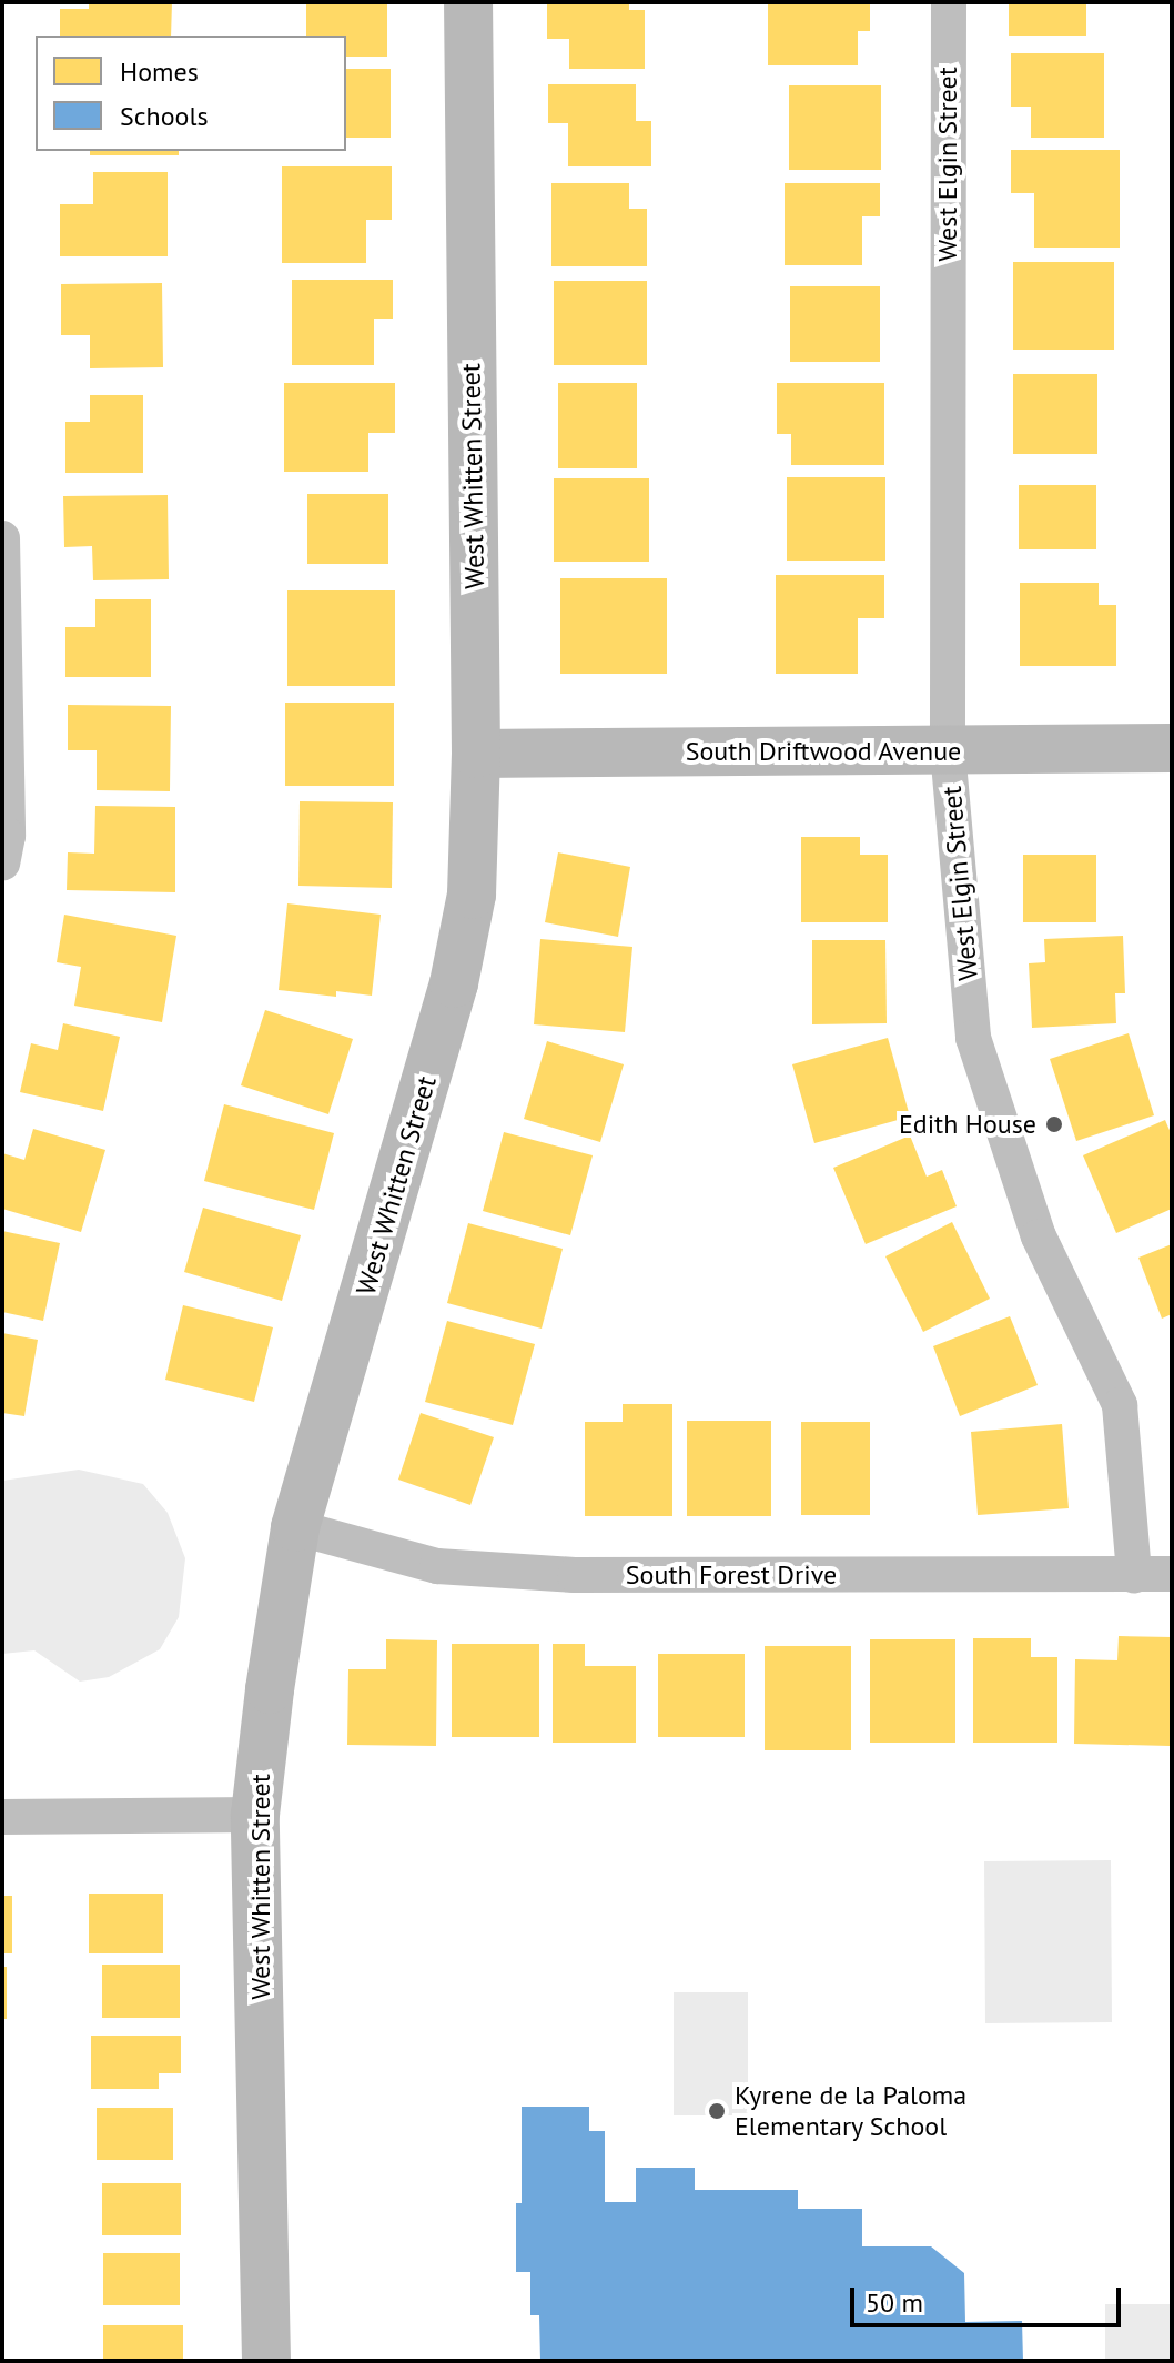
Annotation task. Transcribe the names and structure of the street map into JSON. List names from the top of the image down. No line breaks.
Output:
{"streets":{"street":["West Elgin Street","West Whitten Street","South Driftwood Avenue","South Forest Drive"]},"crossings":[["West Elgin Street","South Driftwood Avenue"],["West Elgin Street","South Forest Drive"],["West Whitten Street","South Driftwood Avenue"],["West Whitten Street","South Forest Drive"]],"places":["Edith House","Kyrene de la Paloma Elementary School"],"legend":["Homes","Schools"],"scale_bar":"50 m"}
